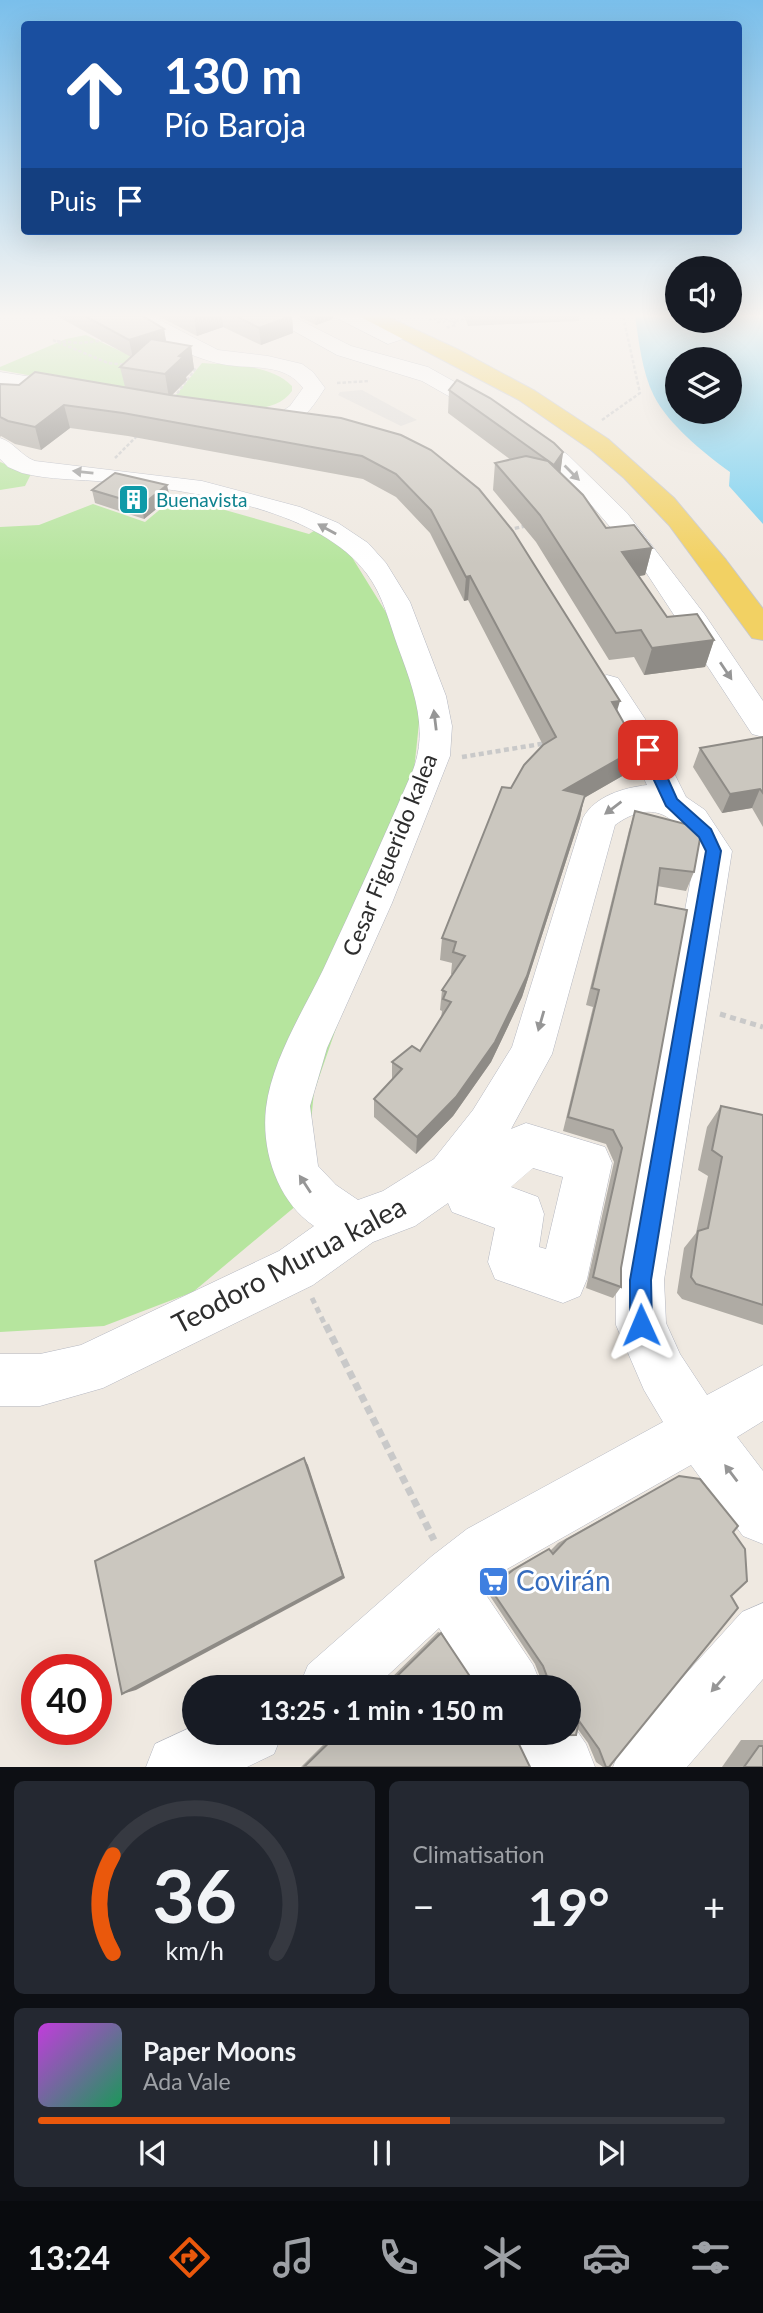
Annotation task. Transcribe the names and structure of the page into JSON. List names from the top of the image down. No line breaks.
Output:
{"streets":{"street":["Cesar Figuerido kalea","Teodoro Murua kalea"]},"crossings":[["Cesar Figuerido kalea","Teodoro Murua kalea"]],"one_way":["Teodoro Murua kalea"],"places":{"building":["Buenavista"],"supermarket":["Covirán"]},"page":{"turn":["130 m","Pío Baroja"],"then":"Puis","limit":"40","trip":"13:25 · 1 min · 150 m","tile":"Climatisation","heat":["−","19°","+"],"song":["Paper Moons","Ada Vale"],"tabs":"13:24","gauge":["36","km/h"]}}
